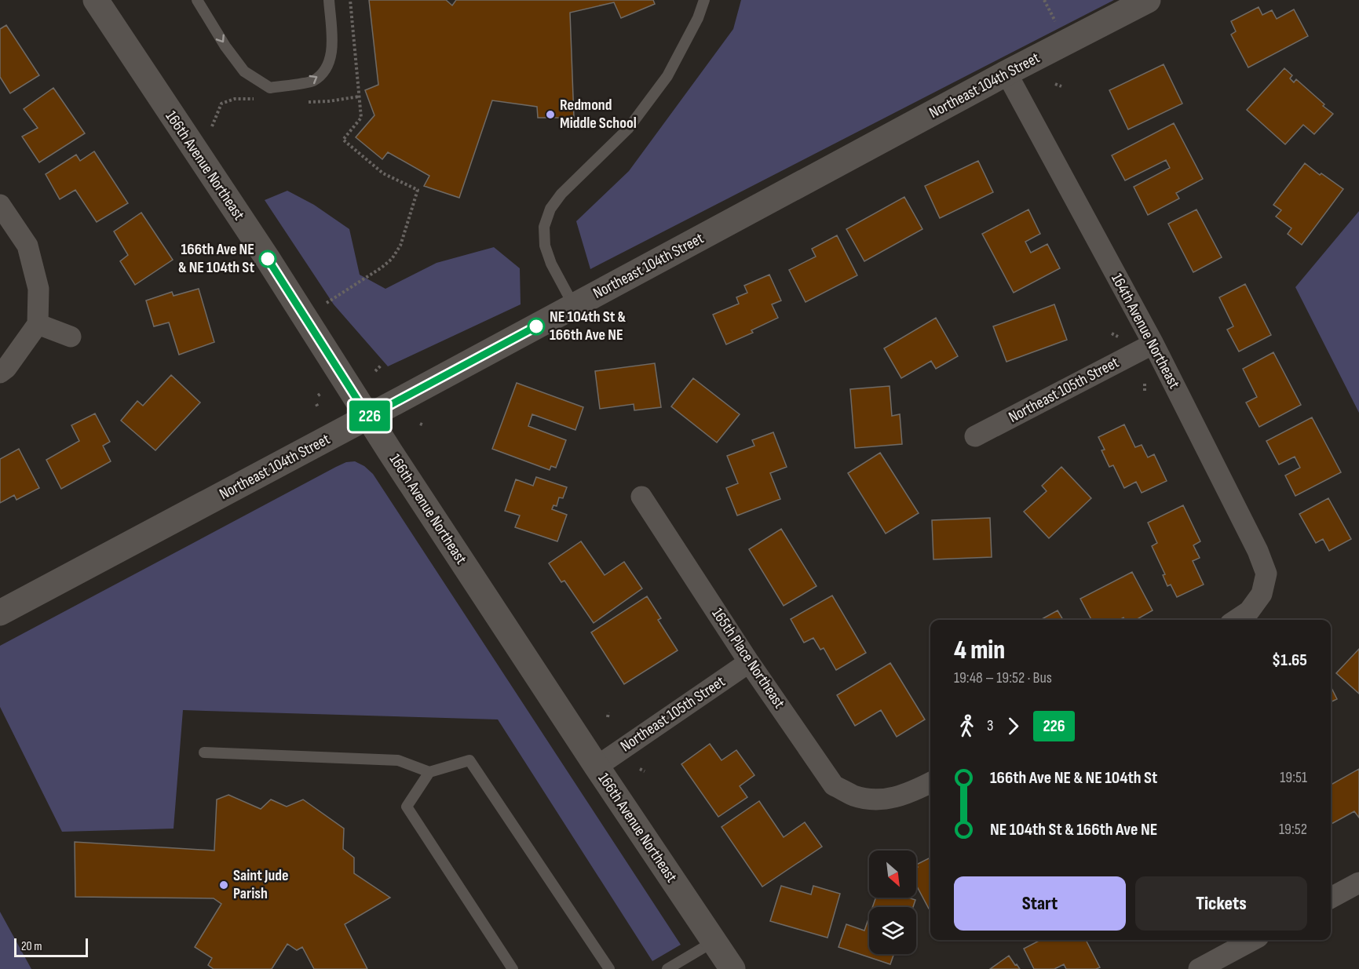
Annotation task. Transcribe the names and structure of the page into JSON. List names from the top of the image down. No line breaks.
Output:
{"streets":{"street":["Northeast 104th Street","166th Avenue Northeast","164th Avenue Northeast","Northeast 105th Street","165th Place Northeast"]},"crossings":[["Northeast 104th Street","166th Avenue Northeast"],["Northeast 104th Street","164th Avenue Northeast"],["166th Avenue Northeast","Northeast 105th Street"],["164th Avenue Northeast","Northeast 105th Street"],["Northeast 105th Street","165th Place Northeast"]],"places":["Redmond Middle School","166th Ave NE & NE 104th St","NE 104th St & 166th Ave NE","Saint Jude Parish"],"lines":["bus line 226"],"scale_bar":"20 m","north":"bottom right","page":{"on_map":"226","heading":["4 min","19:48 – 19:52 · Bus","$1.65"],"legs":["3","226"],"list":[{"name":"166th Ave NE & NE 104th St","value":"19:51"},{"name":"NE 104th St & 166th Ave NE","value":"19:52"}],"buttons":["Start","Tickets"],"scale":"20 m"}}
